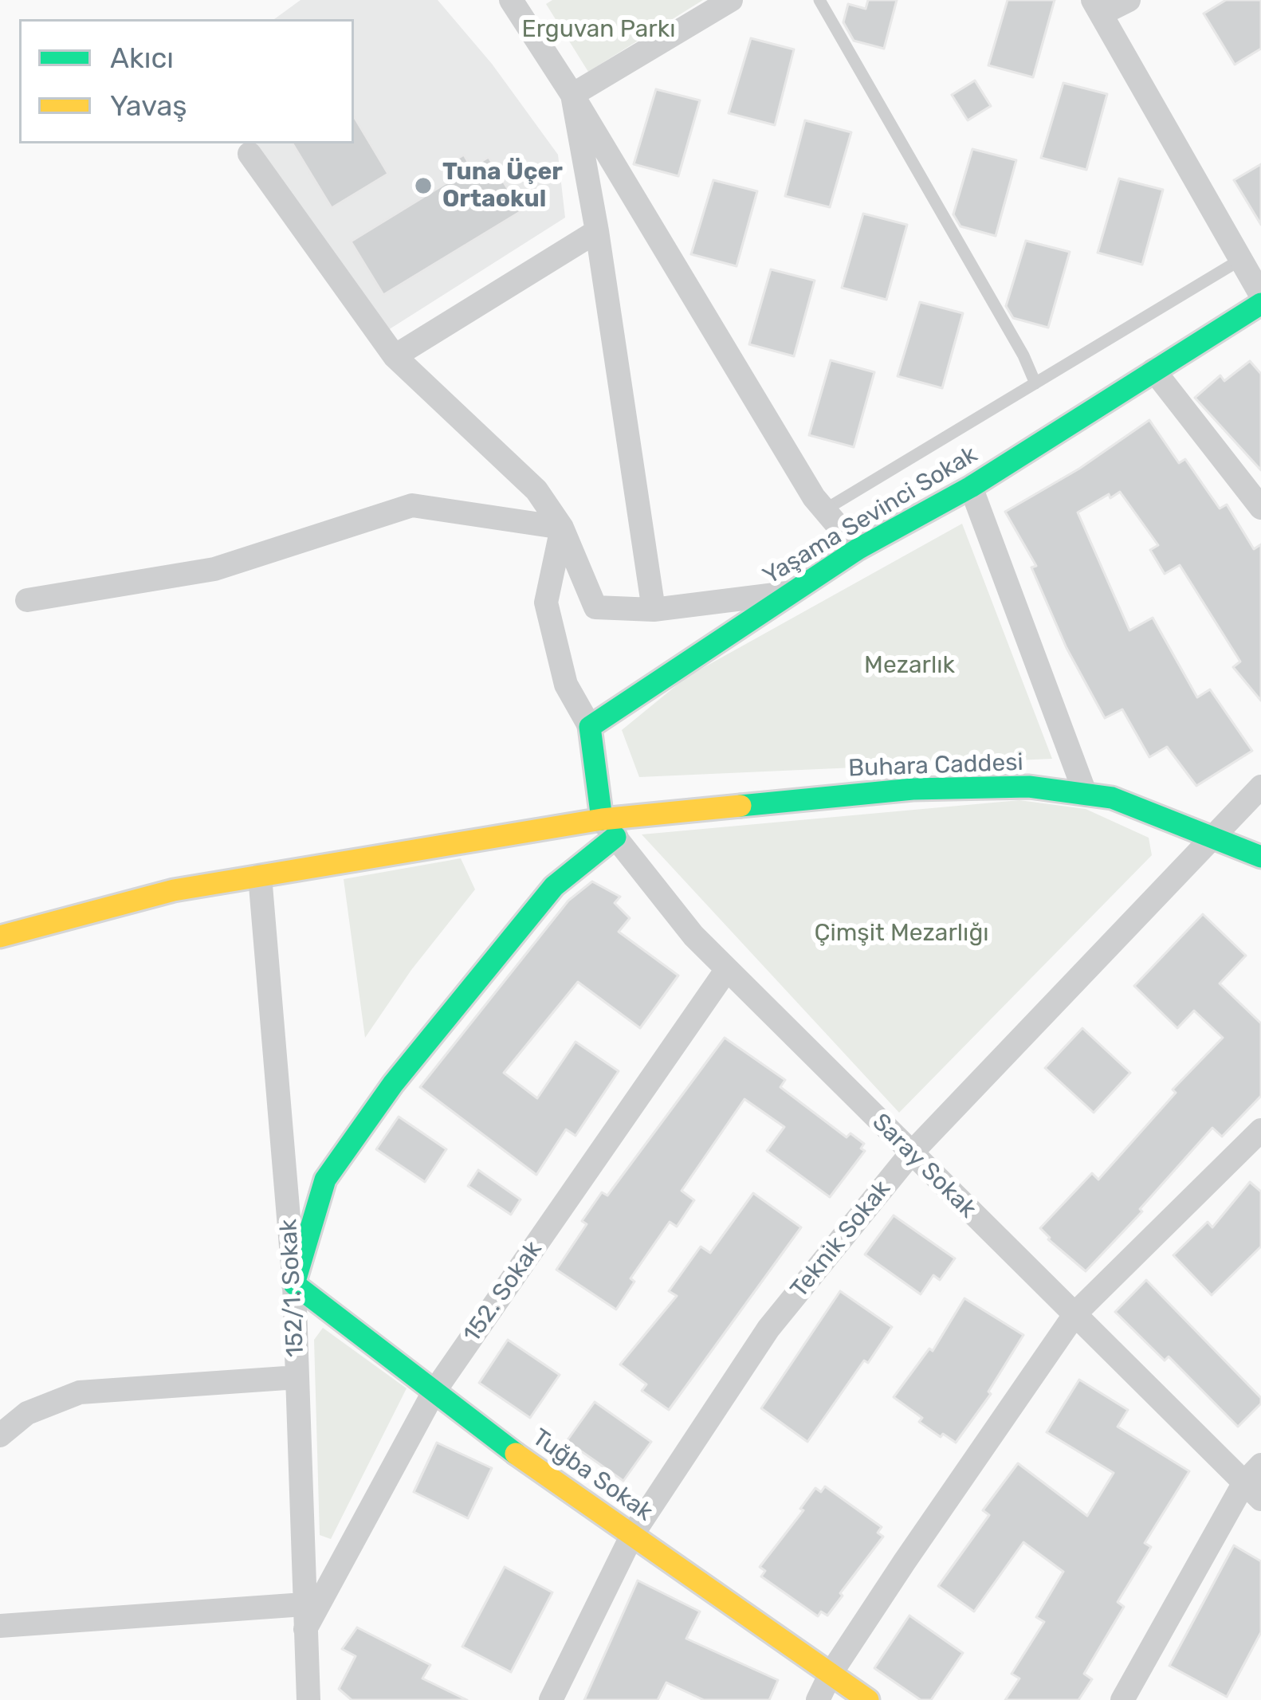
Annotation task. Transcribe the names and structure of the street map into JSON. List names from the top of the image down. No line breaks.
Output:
{"streets":{"street":["Yaşama Sevinci Sokak","Buhara Caddesi","Saray Sokak","Teknik Sokak","152/1. Sokak","152. Sokak","Tuğba Sokak"]},"crossings":[["Buhara Caddesi","Saray Sokak"],["Buhara Caddesi","Teknik Sokak"],["Buhara Caddesi","152/1. Sokak"],["Saray Sokak","Teknik Sokak"],["Saray Sokak","152. Sokak"],["Teknik Sokak","Tuğba Sokak"],["152/1. Sokak","152. Sokak"],["152/1. Sokak","Tuğba Sokak"],["152. Sokak","Tuğba Sokak"]],"parks":["Erguvan Parkı","Mezarlık","Çimşit Mezarlığı"],"places":["Tuna Üçer Ortaokul"],"legend":["Akıcı","Yavaş"]}
